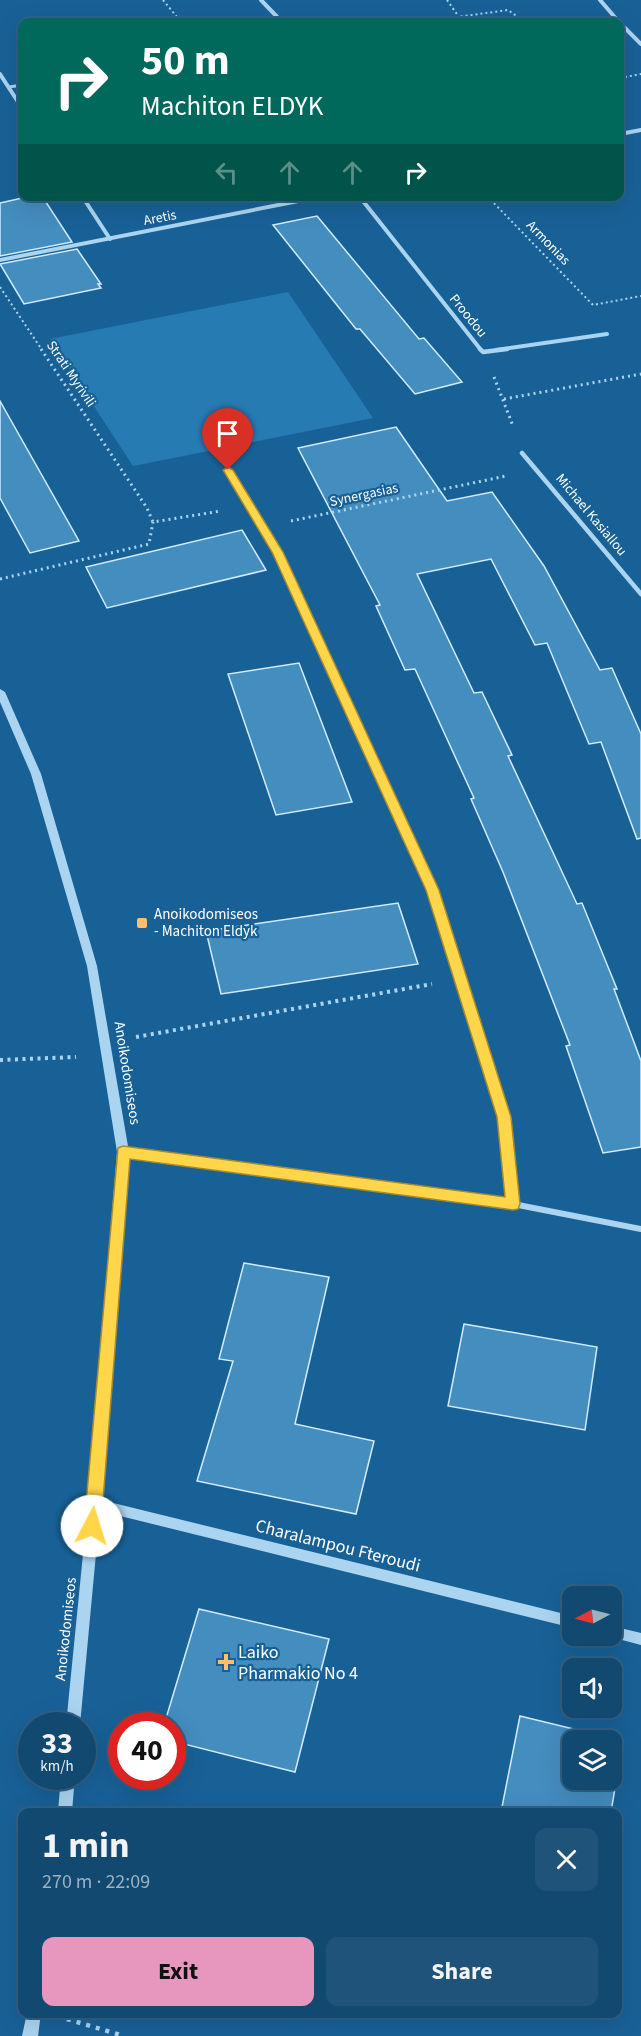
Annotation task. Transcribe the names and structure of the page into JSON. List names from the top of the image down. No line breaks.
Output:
{"streets":{"street":["Aretis","Proodou","Michael Kasiallou","Anoikodomiseos","Charalampou Fteroudi"],"path":["Armonias","Strati Myrivili","Synergasias"]},"crossings":[["Anoikodomiseos","Charalampou Fteroudi"]],"places":{"transit":["Anoikodomiseos - Machiton Eldyk"],"health":["Laiko Pharmakio No 4"]},"north":"left","page":{"turn":["50 m","Machiton ELDYK"],"speed":"33 km/h","limit":"40","heading":["1 min","270 m · 22:09"],"buttons":["Exit","Share"]}}
